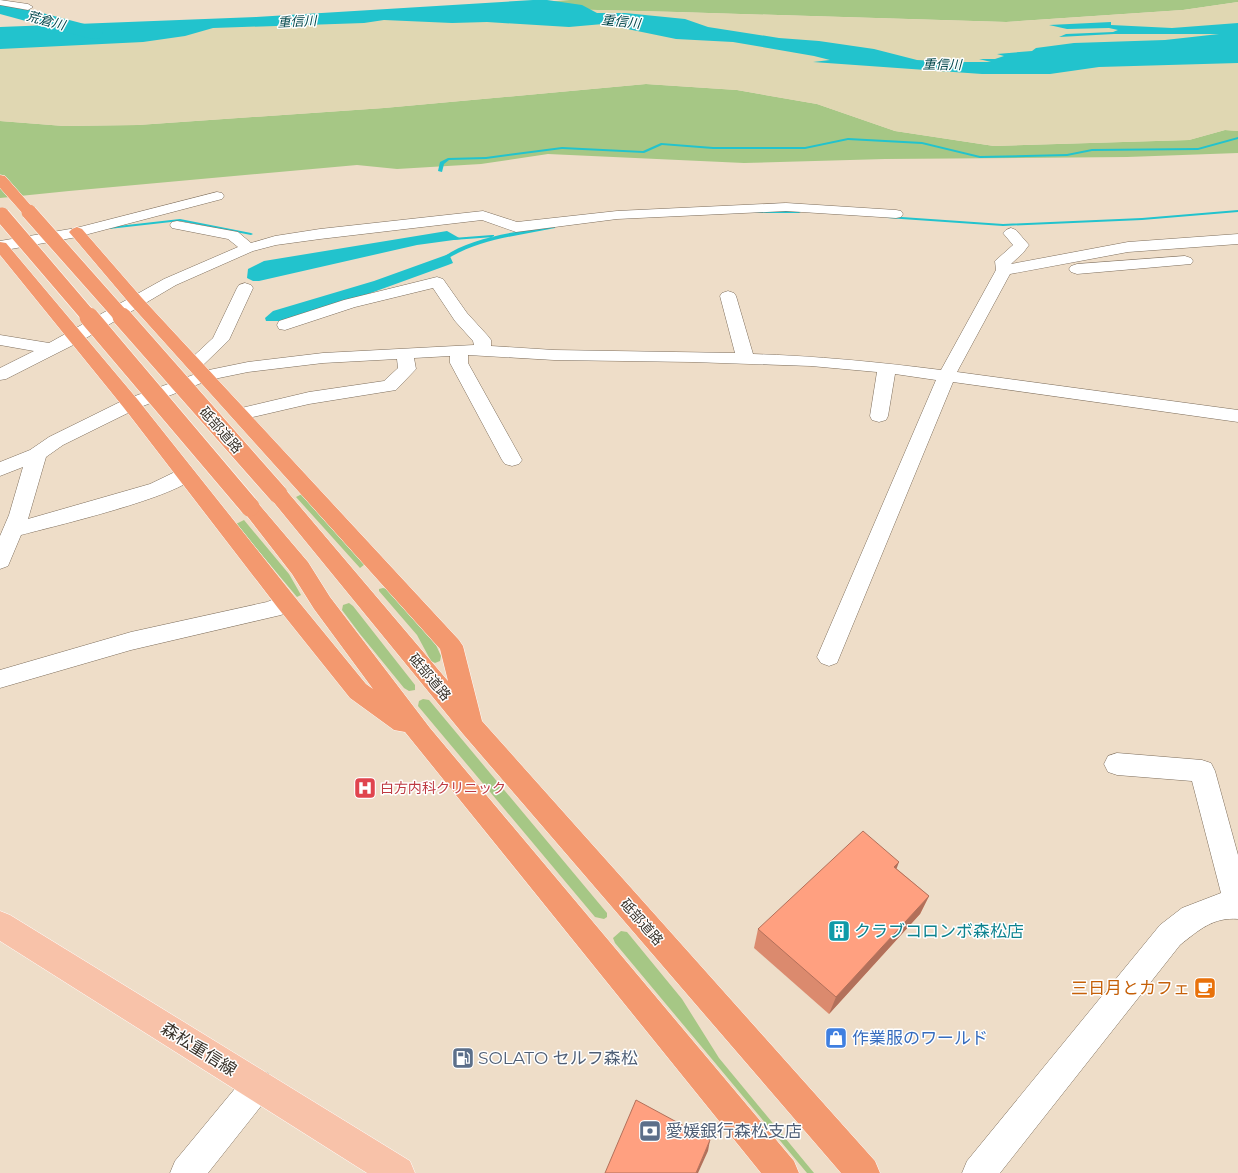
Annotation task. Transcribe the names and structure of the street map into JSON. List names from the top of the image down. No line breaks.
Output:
{"streets":{"highway":["砥部道路"],"main road":["森松重信線"]},"water":["荒倉川","重信川"],"places":{"hospital":["白方内科クリニック"],"building":["クラブコロンボ森松店"],"cafe":["三日月とカフェ"],"shop":["作業服のワールド"],"fuel station":["SOLATO セルフ森松"],"bank":["愛媛銀行森松支店"]}}
